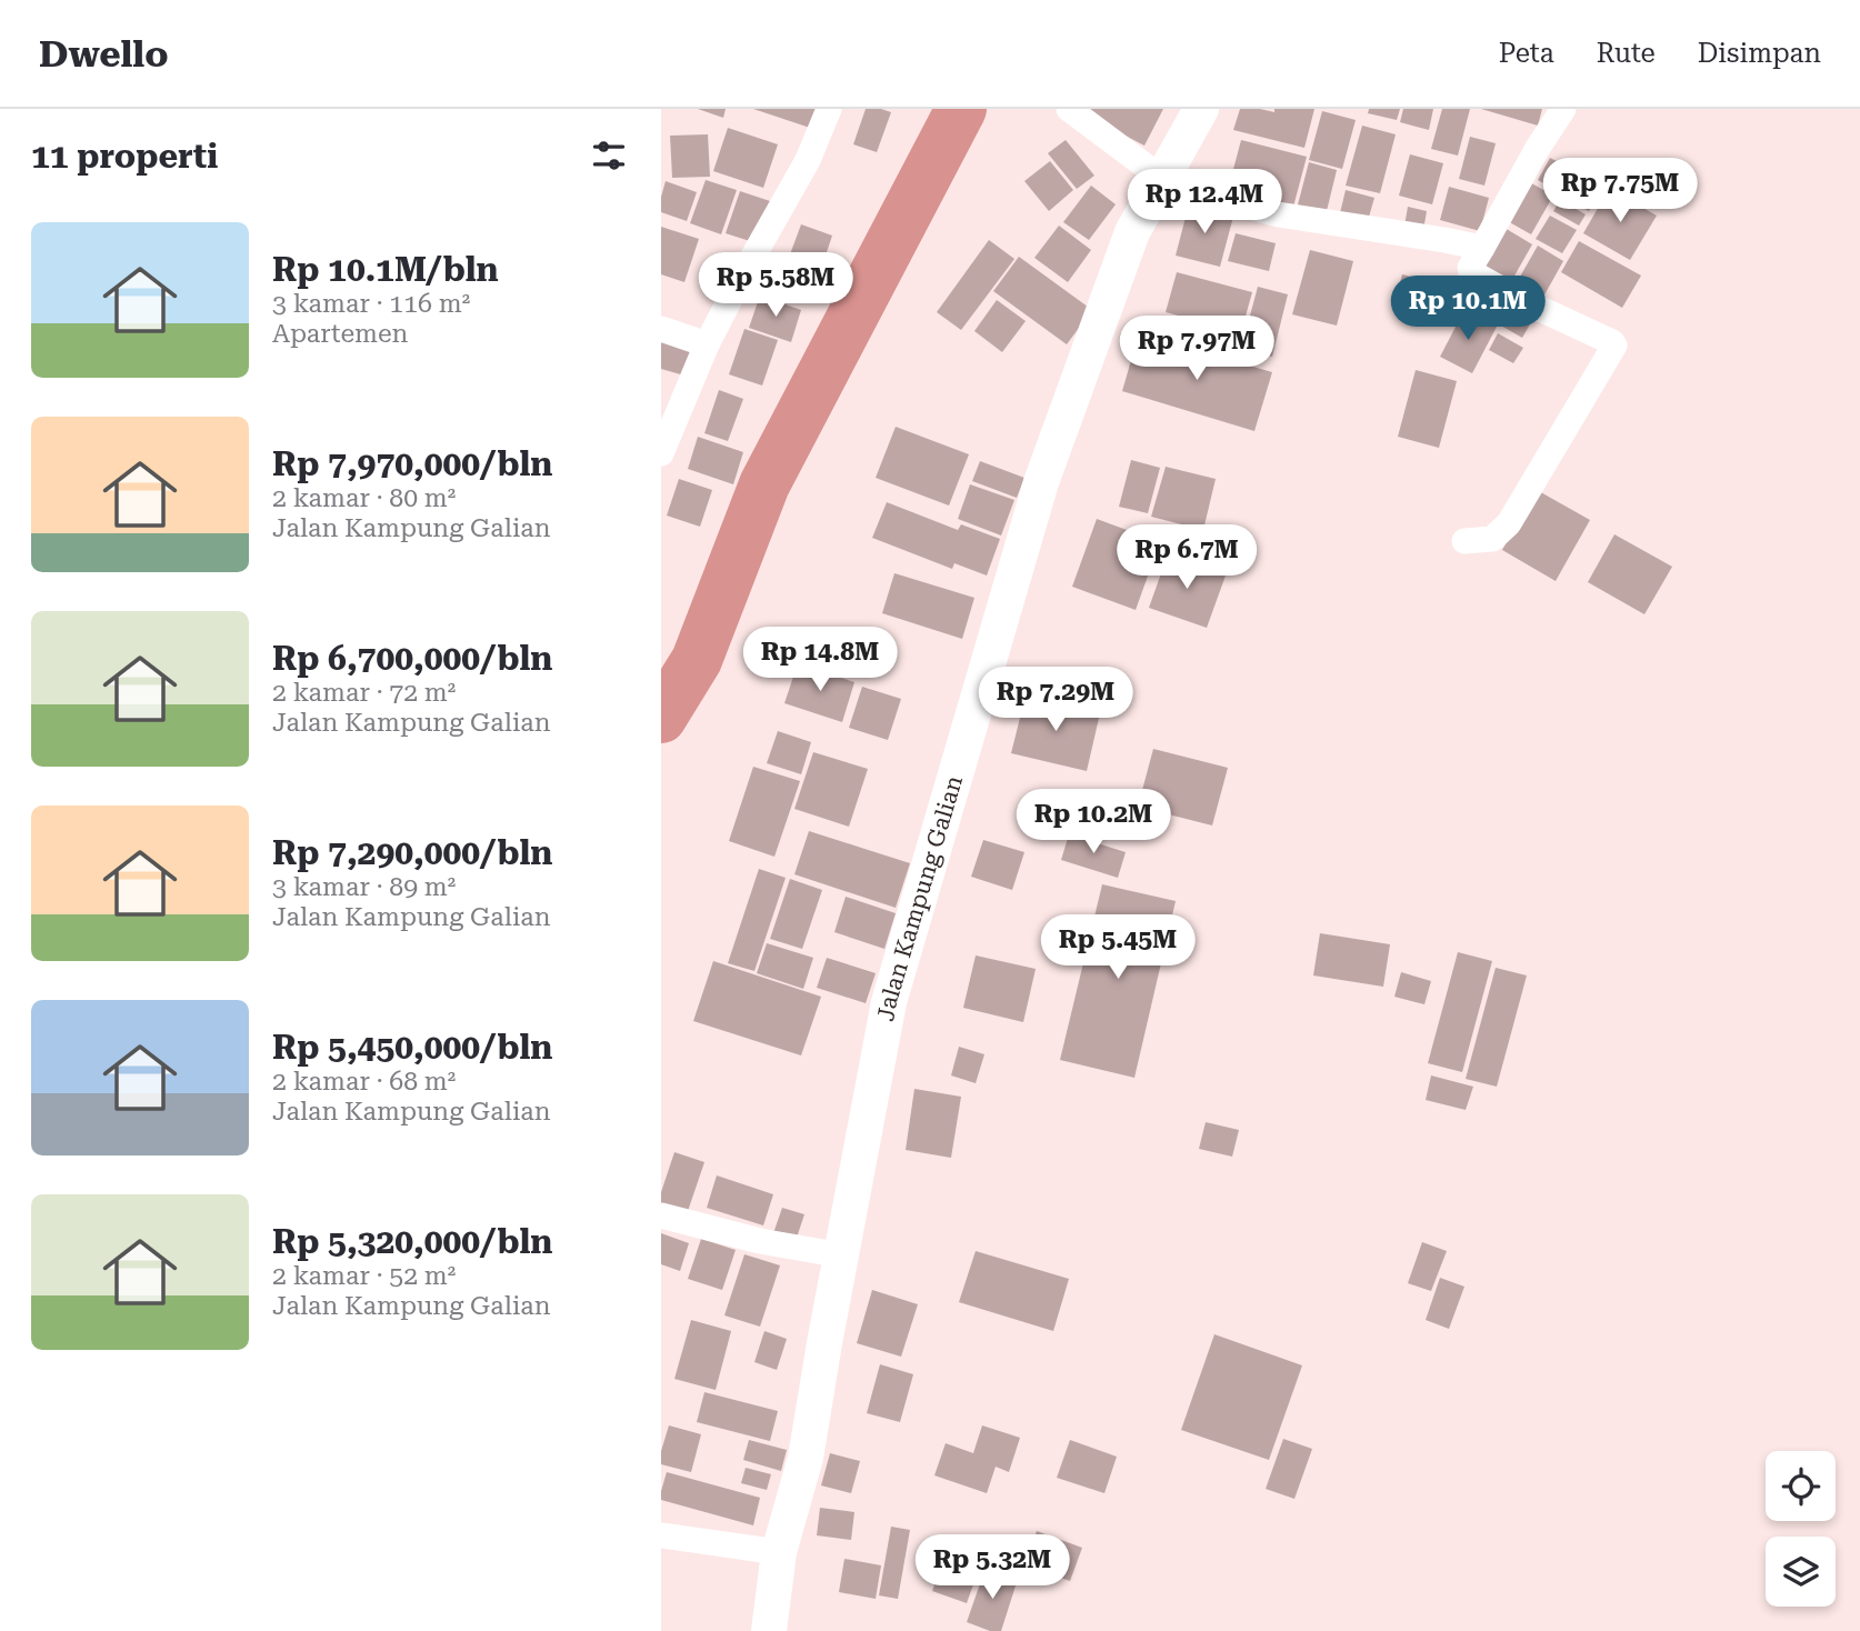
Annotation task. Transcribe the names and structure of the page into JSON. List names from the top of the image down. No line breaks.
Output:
{"streets":{"main road":["Jalan Kampung Galian"]},"page":{"header":"Dwello","nav":["Peta","Rute","Disimpan"],"heading":"11 properti","price":["Rp 7.75M","Rp 12.4M","Rp 5.58M","Rp 10.1M","Rp 7.97M","Rp 6.7M","Rp 14.8M","Rp 7.29M","Rp 10.2M","Rp 5.45M","Rp 5.32M"],"list":[{"name":"Rp 10.1M/bln","note":"3 kamar · 116 m² · Apartemen"},{"name":"Rp 7,970,000/bln","note":"2 kamar · 80 m² · Jalan Kampung Galian"},{"name":"Rp 6,700,000/bln","note":"2 kamar · 72 m² · Jalan Kampung Galian"},{"name":"Rp 7,290,000/bln","note":"3 kamar · 89 m² · Jalan Kampung Galian"},{"name":"Rp 5,450,000/bln","note":"2 kamar · 68 m² · Jalan Kampung Galian"},{"name":"Rp 5,320,000/bln","note":"2 kamar · 52 m² · Jalan Kampung Galian"}]}}
